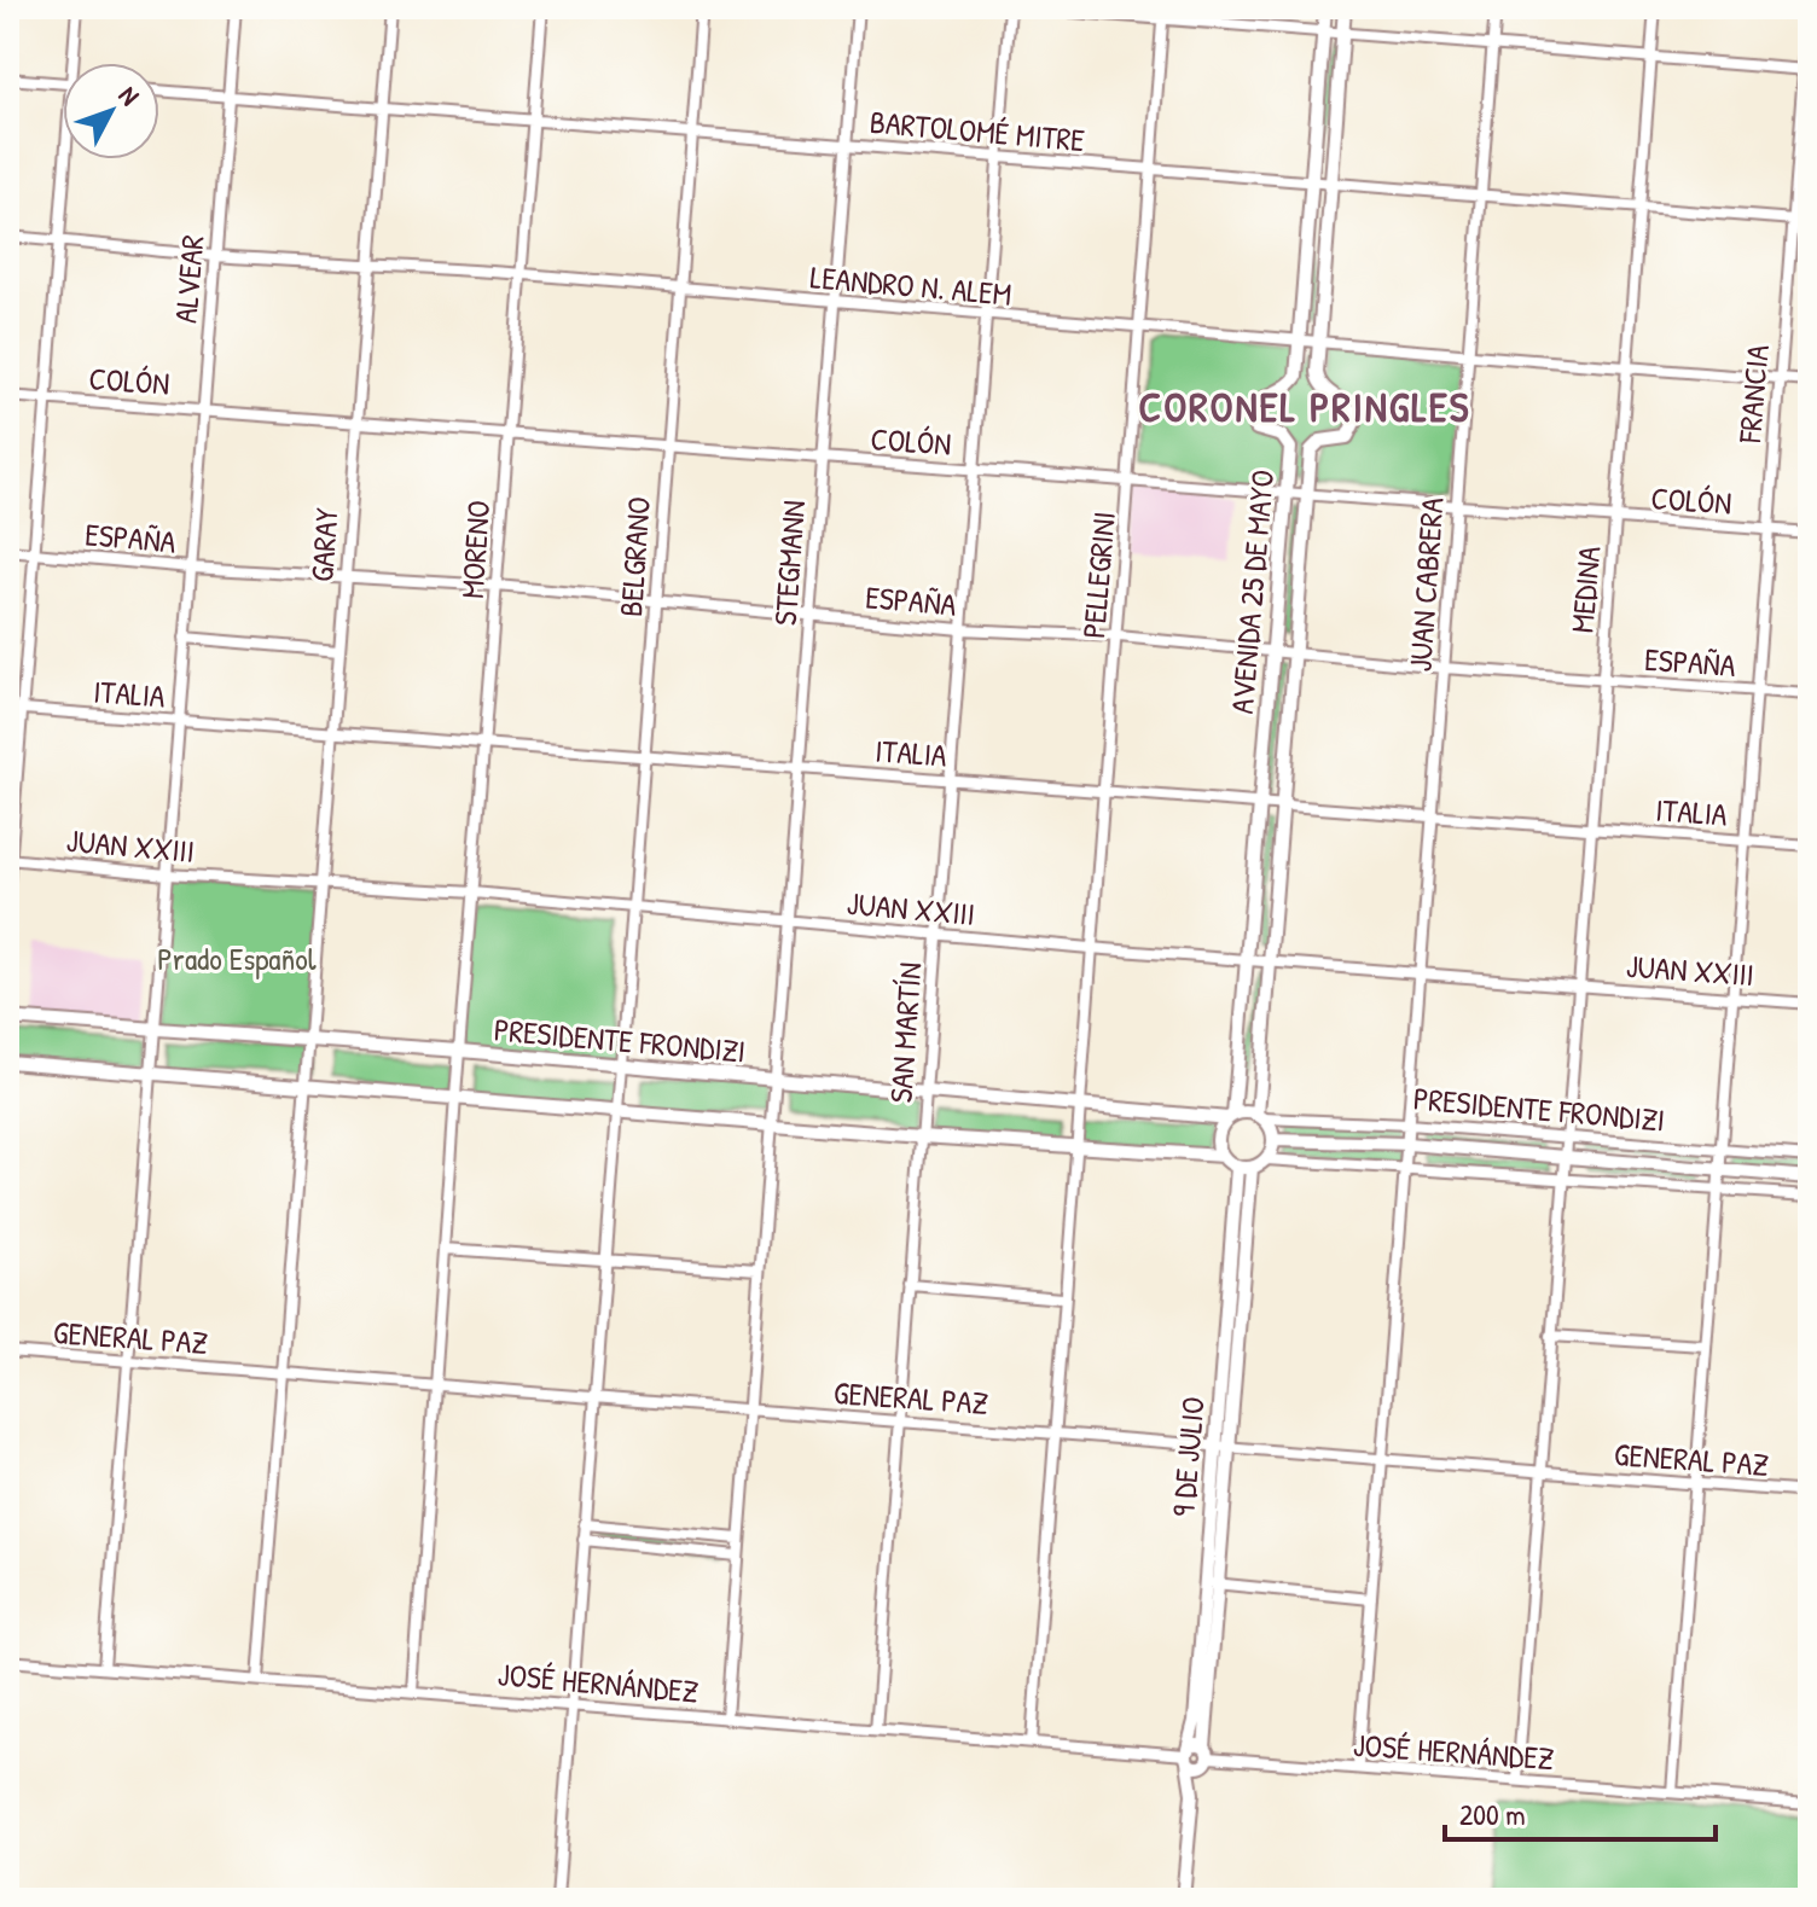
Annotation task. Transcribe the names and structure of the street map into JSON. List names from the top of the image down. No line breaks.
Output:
{"streets":{"main road":["AVENIDA 25 DE MAYO","PRESIDENTE FRONDIZI","9 DE JULIO"],"street":["BARTOLOMÉ MITRE","ALVEAR","LEANDRO N. ALEM","COLÓN","FRANCIA","ESPAÑA","GARAY","MORENO","BELGRANO","STEGMANN","PELLEGRINI","JUAN CABRERA","MEDINA","ITALIA","JUAN XXIII","SAN MARTÍN","GENERAL PAZ","JOSÉ HERNÁNDEZ"]},"crossings":[["BARTOLOMÉ MITRE","ALVEAR"],["BARTOLOMÉ MITRE","FRANCIA"],["BARTOLOMÉ MITRE","GARAY"],["BARTOLOMÉ MITRE","MORENO"],["BARTOLOMÉ MITRE","BELGRANO"],["BARTOLOMÉ MITRE","STEGMANN"],["BARTOLOMÉ MITRE","PELLEGRINI"],["BARTOLOMÉ MITRE","JUAN CABRERA"],["BARTOLOMÉ MITRE","MEDINA"],["BARTOLOMÉ MITRE","AVENIDA 25 DE MAYO"],["BARTOLOMÉ MITRE","SAN MARTÍN"],["ALVEAR","LEANDRO N. ALEM"],["ALVEAR","COLÓN"],["ALVEAR","ESPAÑA"],["ALVEAR","ITALIA"],["ALVEAR","JUAN XXIII"],["ALVEAR","PRESIDENTE FRONDIZI"],["ALVEAR","GENERAL PAZ"],["ALVEAR","JOSÉ HERNÁNDEZ"],["LEANDRO N. ALEM","FRANCIA"],["LEANDRO N. ALEM","GARAY"],["LEANDRO N. ALEM","MORENO"],["LEANDRO N. ALEM","BELGRANO"],["LEANDRO N. ALEM","STEGMANN"],["LEANDRO N. ALEM","PELLEGRINI"],["LEANDRO N. ALEM","JUAN CABRERA"],["LEANDRO N. ALEM","MEDINA"],["LEANDRO N. ALEM","AVENIDA 25 DE MAYO"],["LEANDRO N. ALEM","SAN MARTÍN"],["COLÓN","FRANCIA"],["COLÓN","GARAY"],["COLÓN","MORENO"],["COLÓN","BELGRANO"],["COLÓN","STEGMANN"],["COLÓN","PELLEGRINI"],["COLÓN","JUAN CABRERA"],["COLÓN","MEDINA"],["COLÓN","AVENIDA 25 DE MAYO"],["COLÓN","SAN MARTÍN"],["FRANCIA","ESPAÑA"],["FRANCIA","ITALIA"],["FRANCIA","JUAN XXIII"],["FRANCIA","PRESIDENTE FRONDIZI"],["FRANCIA","GENERAL PAZ"],["FRANCIA","JOSÉ HERNÁNDEZ"],["ESPAÑA","GARAY"],["ESPAÑA","MORENO"],["ESPAÑA","BELGRANO"],["ESPAÑA","STEGMANN"],["ESPAÑA","PELLEGRINI"],["ESPAÑA","JUAN CABRERA"],["ESPAÑA","MEDINA"],["ESPAÑA","AVENIDA 25 DE MAYO"],["ESPAÑA","SAN MARTÍN"],["GARAY","ITALIA"],["GARAY","JUAN XXIII"],["GARAY","PRESIDENTE FRONDIZI"],["GARAY","GENERAL PAZ"],["GARAY","JOSÉ HERNÁNDEZ"],["MORENO","ITALIA"],["MORENO","JUAN XXIII"],["MORENO","PRESIDENTE FRONDIZI"],["MORENO","GENERAL PAZ"],["MORENO","JOSÉ HERNÁNDEZ"],["BELGRANO","ITALIA"],["BELGRANO","JUAN XXIII"],["BELGRANO","PRESIDENTE FRONDIZI"],["BELGRANO","GENERAL PAZ"],["BELGRANO","JOSÉ HERNÁNDEZ"],["STEGMANN","ITALIA"],["STEGMANN","JUAN XXIII"],["STEGMANN","PRESIDENTE FRONDIZI"],["STEGMANN","GENERAL PAZ"],["STEGMANN","JOSÉ HERNÁNDEZ"],["PELLEGRINI","ITALIA"],["PELLEGRINI","JUAN XXIII"],["PELLEGRINI","PRESIDENTE FRONDIZI"],["PELLEGRINI","GENERAL PAZ"],["PELLEGRINI","JOSÉ HERNÁNDEZ"],["JUAN CABRERA","ITALIA"],["JUAN CABRERA","JUAN XXIII"],["JUAN CABRERA","PRESIDENTE FRONDIZI"],["JUAN CABRERA","GENERAL PAZ"],["JUAN CABRERA","JOSÉ HERNÁNDEZ"],["MEDINA","ITALIA"],["MEDINA","JUAN XXIII"],["MEDINA","PRESIDENTE FRONDIZI"],["MEDINA","GENERAL PAZ"],["MEDINA","JOSÉ HERNÁNDEZ"],["AVENIDA 25 DE MAYO","ITALIA"],["AVENIDA 25 DE MAYO","JUAN XXIII"],["AVENIDA 25 DE MAYO","PRESIDENTE FRONDIZI"],["AVENIDA 25 DE MAYO","9 DE JULIO"],["ITALIA","SAN MARTÍN"],["JUAN XXIII","SAN MARTÍN"],["SAN MARTÍN","PRESIDENTE FRONDIZI"],["SAN MARTÍN","GENERAL PAZ"],["SAN MARTÍN","JOSÉ HERNÁNDEZ"],["PRESIDENTE FRONDIZI","9 DE JULIO"],["GENERAL PAZ","9 DE JULIO"],["9 DE JULIO","JOSÉ HERNÁNDEZ"]],"districts":["CORONEL PRINGLES"],"parks":["Prado Español"],"scale_bar":"200 m","north":"top right"}
